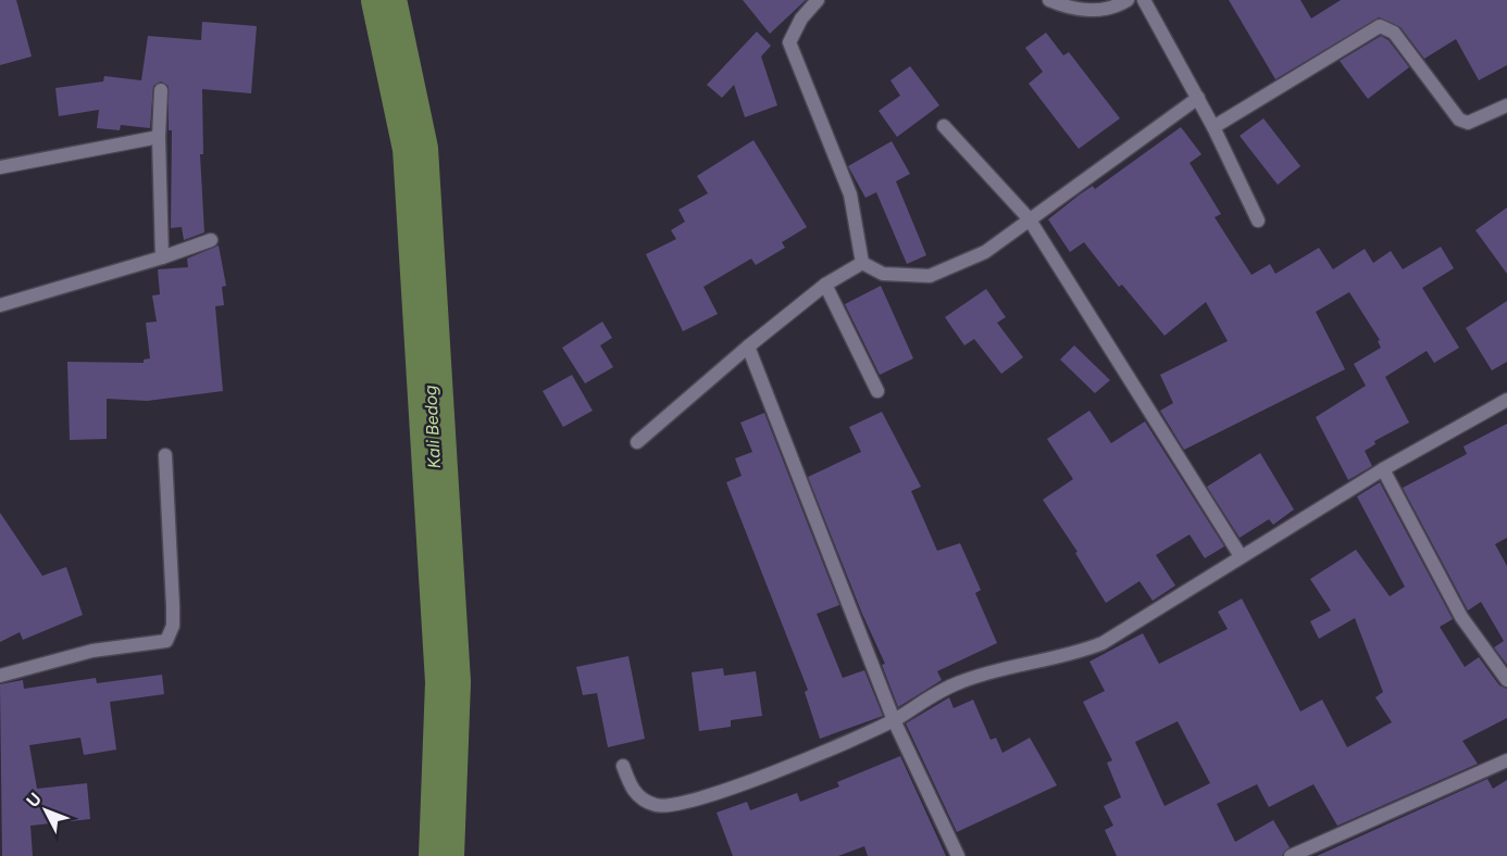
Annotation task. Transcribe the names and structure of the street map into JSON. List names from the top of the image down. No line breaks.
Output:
{"water":["Kali Bedog"],"north":"top left"}
